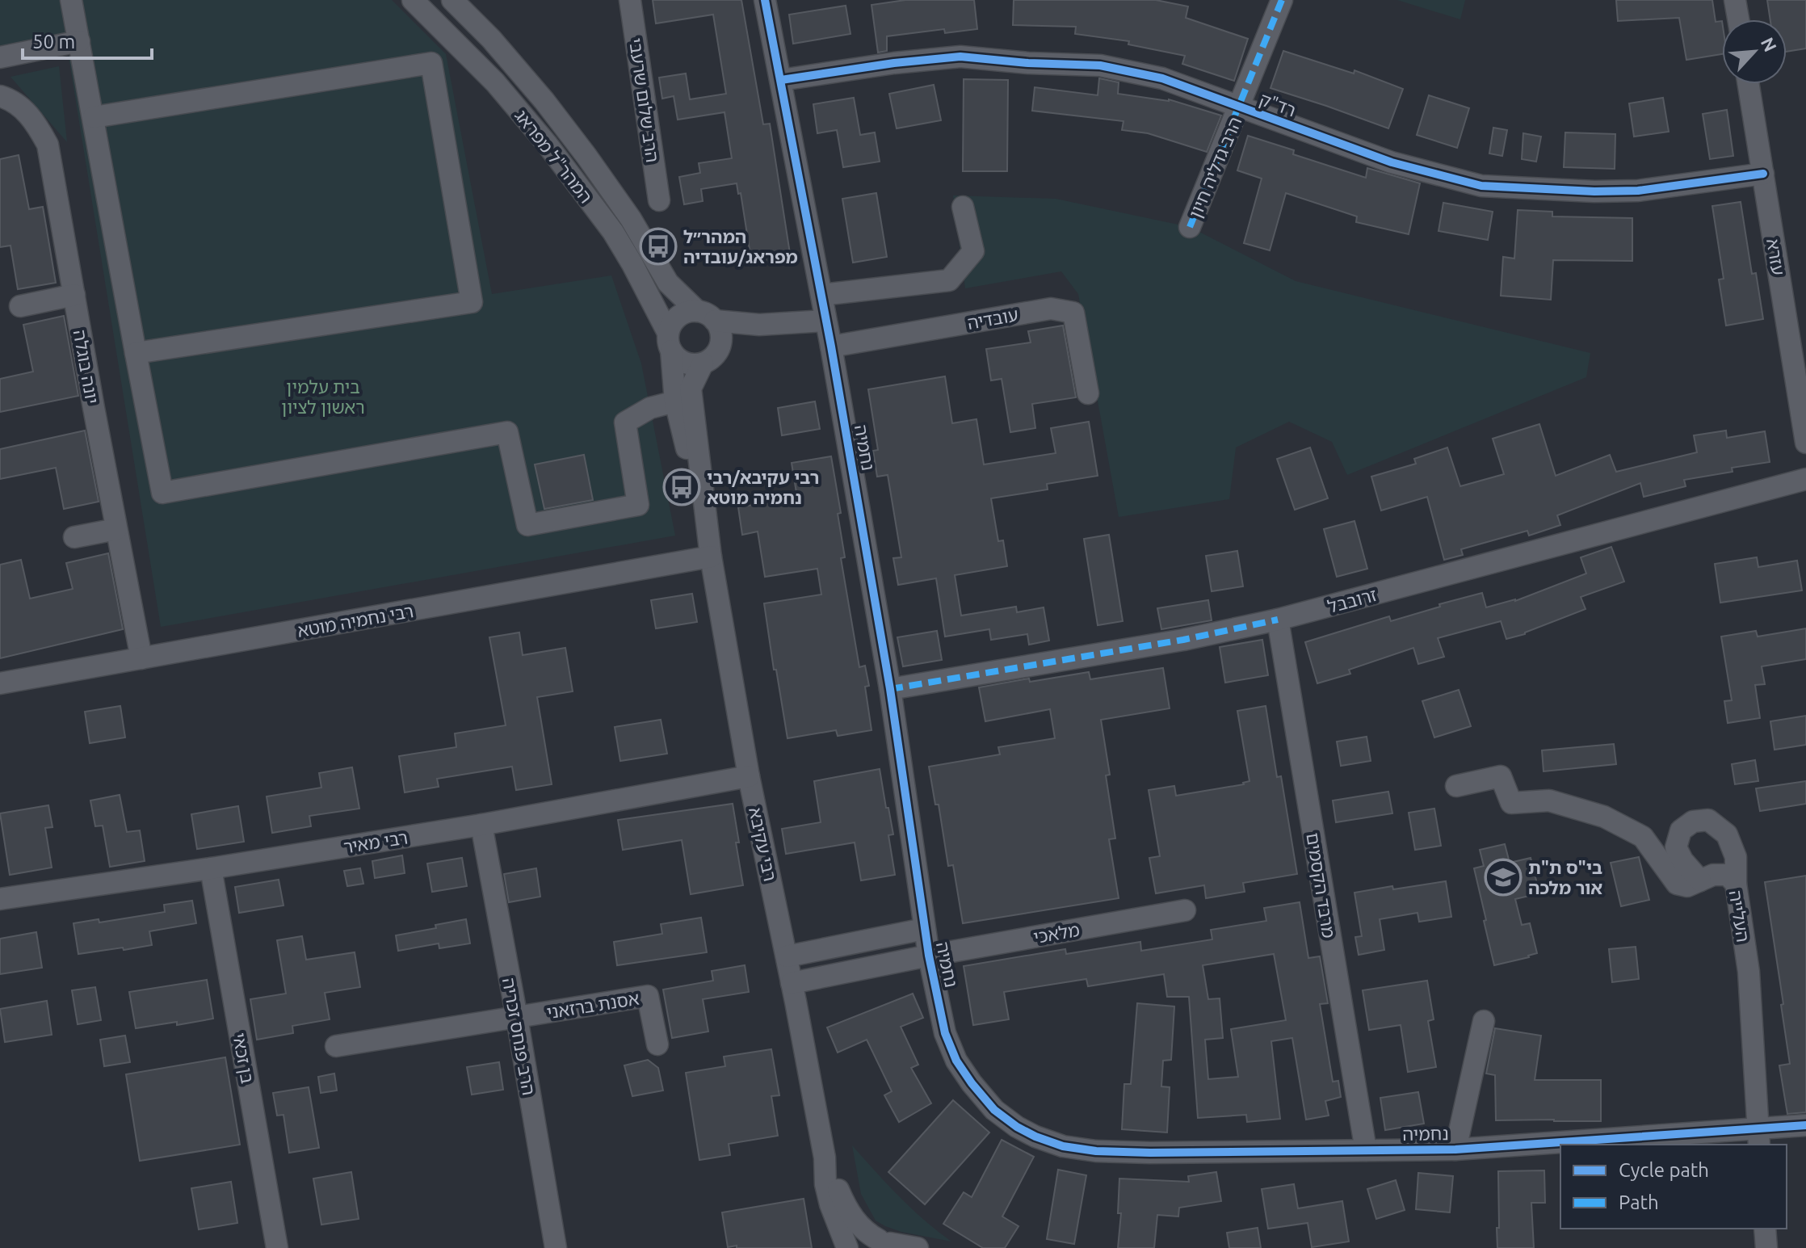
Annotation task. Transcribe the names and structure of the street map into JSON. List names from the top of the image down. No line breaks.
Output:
{"streets":{"street":["הרב שלום שרעבי","רד\"ק","המהר\"ל מפראג","הרב גדליה חיון","עזרא","עובדיה","יונה בוגלה","נחמיה","זרובבל","רבי נחמיה מוטא","רבי מאיר","רבי עקיבא","מרבד הקסמים","העלייה","מלאכי","אסנת ברזאני","הרב פנחס זכריה","בן זכאי"]},"crossings":[["רד\"ק","הרב גדליה חיון"],["רד\"ק","עזרא"],["רד\"ק","נחמיה"],["המהר\"ל מפראג","רבי עקיבא"],["עובדיה","נחמיה"],["יונה בוגלה","רבי נחמיה מוטא"],["נחמיה","זרובבל"],["נחמיה","מרבד הקסמים"],["נחמיה","העלייה"],["נחמיה","מלאכי"],["זרובבל","מרבד הקסמים"],["רבי נחמיה מוטא","רבי עקיבא"],["רבי מאיר","רבי עקיבא"],["רבי מאיר","הרב פנחס זכריה"],["רבי מאיר","בן זכאי"],["רבי עקיבא","מלאכי"],["אסנת ברזאני","הרב פנחס זכריה"]],"parks":["בית עלמין ראשון לציון"],"places":{"bus stop":["המהר״ל מפראג/עובדיה","רבי עקיבא/רבי נחמיה מוטא"],"school or university":["בי\"ס ת\"ת אור מלכה"]},"legend":["Cycle path","Path"],"scale_bar":"50 m","north":"top right"}
